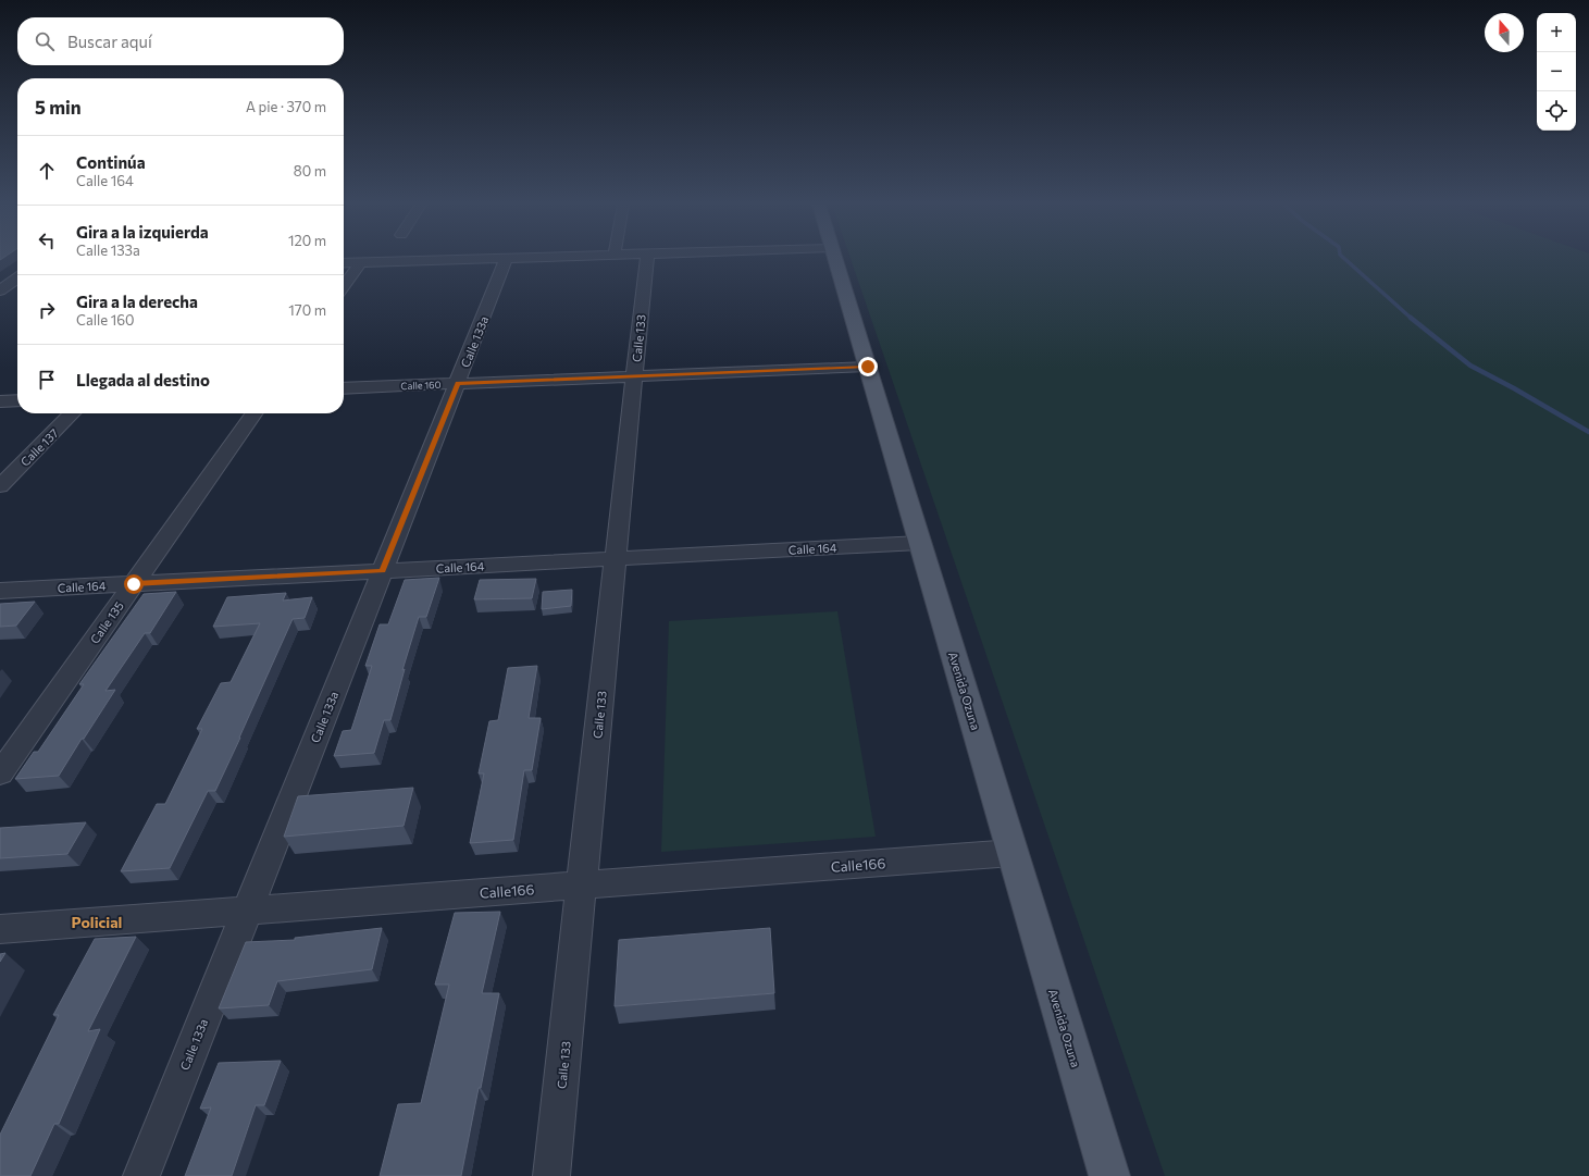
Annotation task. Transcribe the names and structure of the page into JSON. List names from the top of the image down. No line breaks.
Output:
{"streets":{"main road":["Avenida Ozuna"],"street":["Calle 133","Calle 133a","Calle 160","Calle 137","Calle 164","Calle 135","Calle166"]},"crossings":[["Calle 133","Calle 160"],["Calle 133","Calle 164"],["Calle 133","Calle166"],["Calle 133a","Calle 160"],["Calle 133a","Calle 164"],["Calle 133a","Calle166"],["Calle 160","Avenida Ozuna"],["Calle 164","Calle 135"],["Calle 164","Avenida Ozuna"],["Avenida Ozuna","Calle166"]],"districts":["Policial"],"north":"top","page":{"map_buttons":["+","−"],"search":"Buscar aquí","heading":["5 min","A pie · 370 m"],"list":[["Continúa","Calle 164","80 m"],["Gira a la izquierda","Calle 133a","120 m"],["Gira a la derecha","Calle 160","170 m"],"Llegada al destino"]}}
